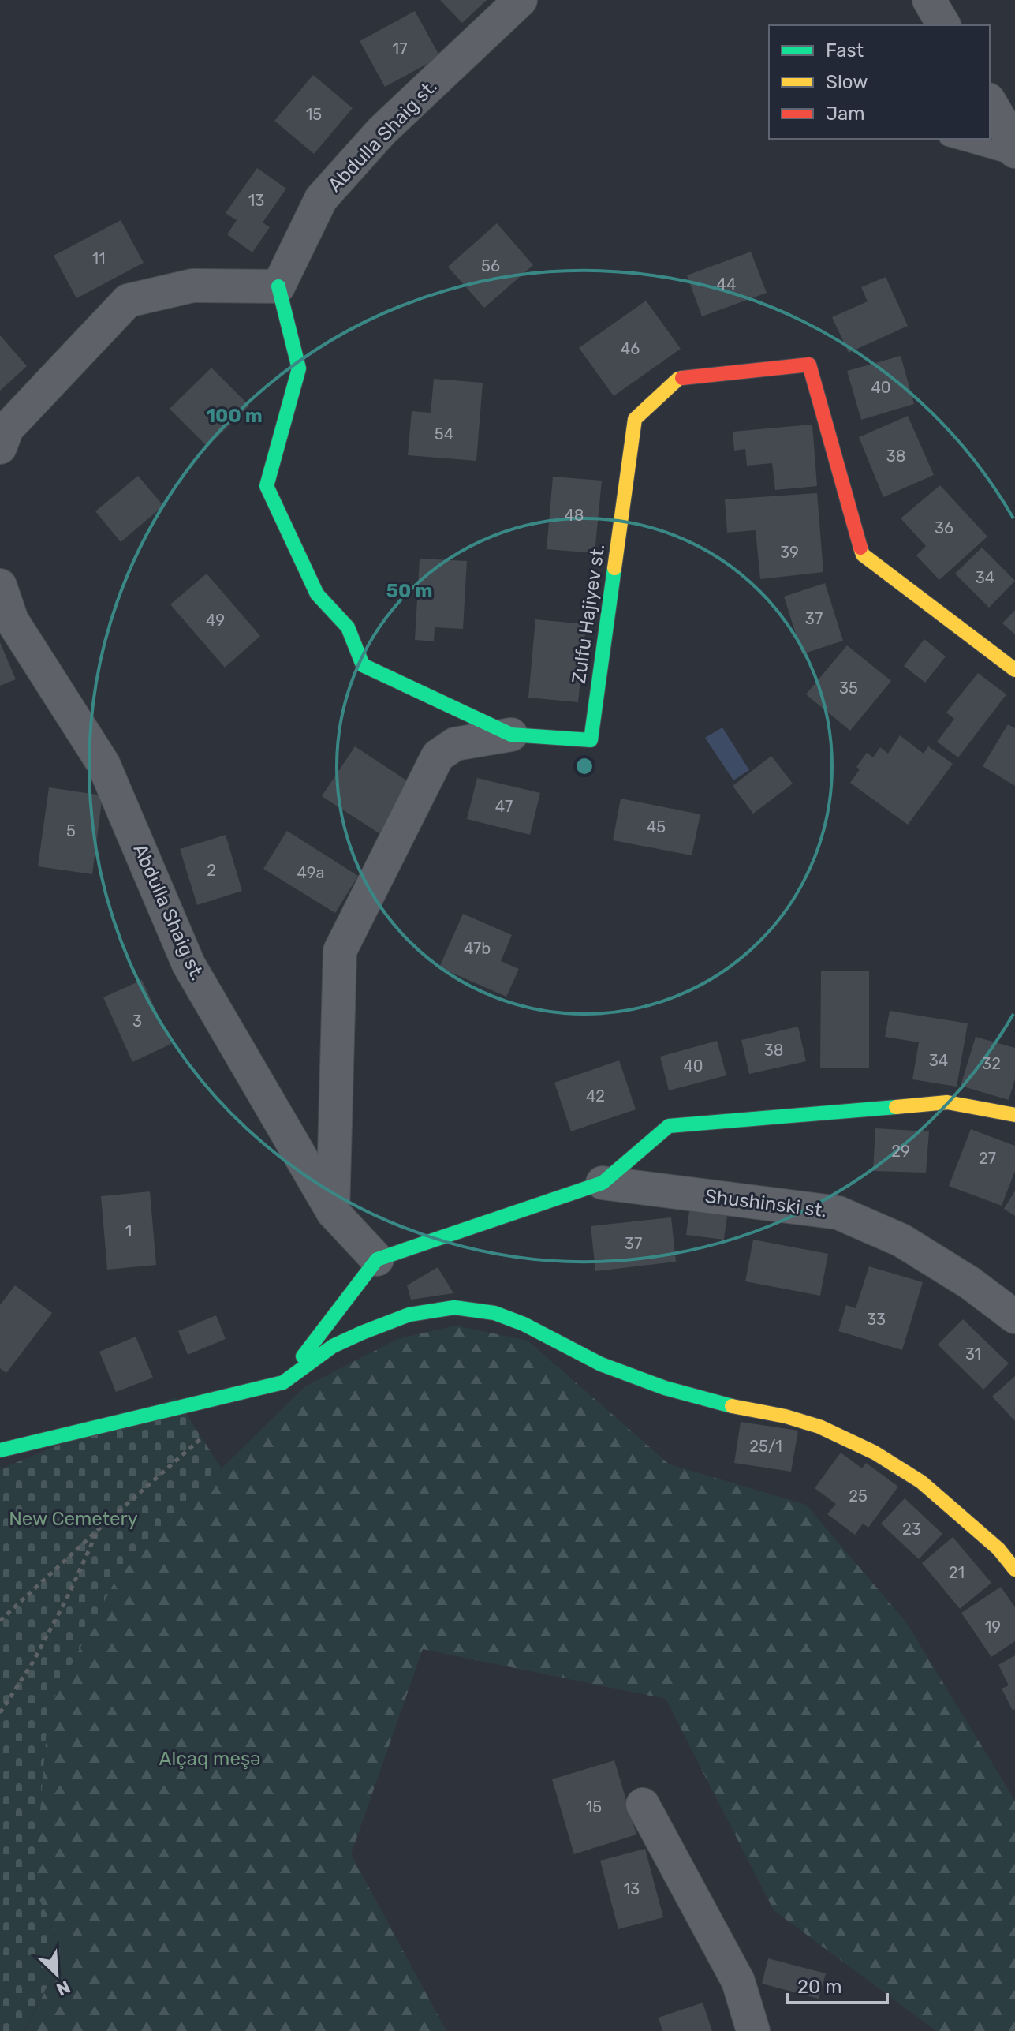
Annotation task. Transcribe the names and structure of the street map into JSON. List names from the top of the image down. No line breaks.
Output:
{"streets":{"street":["Abdulla Shaig st.","Zulfu Hajiyev st.","Shushinski st."]},"crossings":[["Abdulla Shaig st.","Zulfu Hajiyev st."],["Abdulla Shaig st.","Shushinski st."]],"parks":["New Cemetery","Alçaq meşə"],"house_numbers":["17","15","13","11","56","44","46","40","54","38","48","36","39","34","37","49","35","47","45","5","2","49a","47b","3","38","34","32","40","42","29","27","1","37","33","31","25/1","25","23","21","19","15","13"],"legend":["Fast","Slow","Jam"],"scale_bar":"20 m","north":"bottom right","rings":["100 m","50 m"]}
